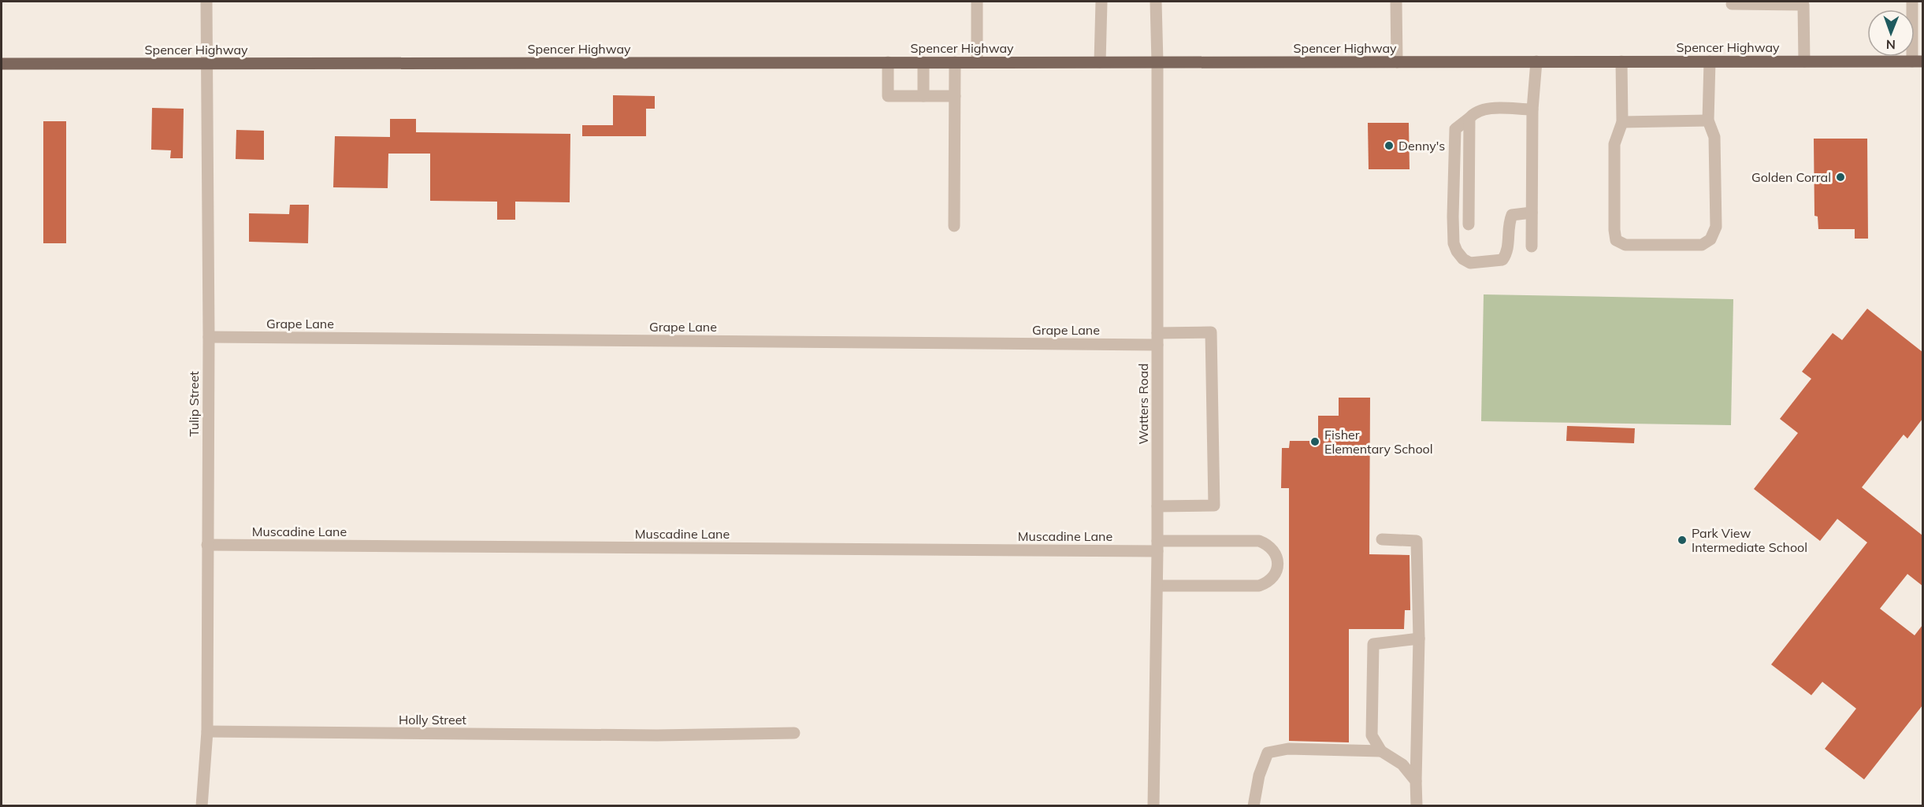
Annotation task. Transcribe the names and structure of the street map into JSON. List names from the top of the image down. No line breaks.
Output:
{"streets":{"main road":["Spencer Highway"],"street":["Grape Lane","Tulip Street","Watters Road","Muscadine Lane","Holly Street"]},"crossings":[["Spencer Highway","Tulip Street"],["Spencer Highway","Watters Road"],["Grape Lane","Tulip Street"],["Grape Lane","Watters Road"],["Tulip Street","Muscadine Lane"],["Tulip Street","Holly Street"],["Watters Road","Muscadine Lane"]],"places":["Denny's","Golden Corral","Fisher Elementary School","Park View Intermediate School"],"north":"bottom"}
